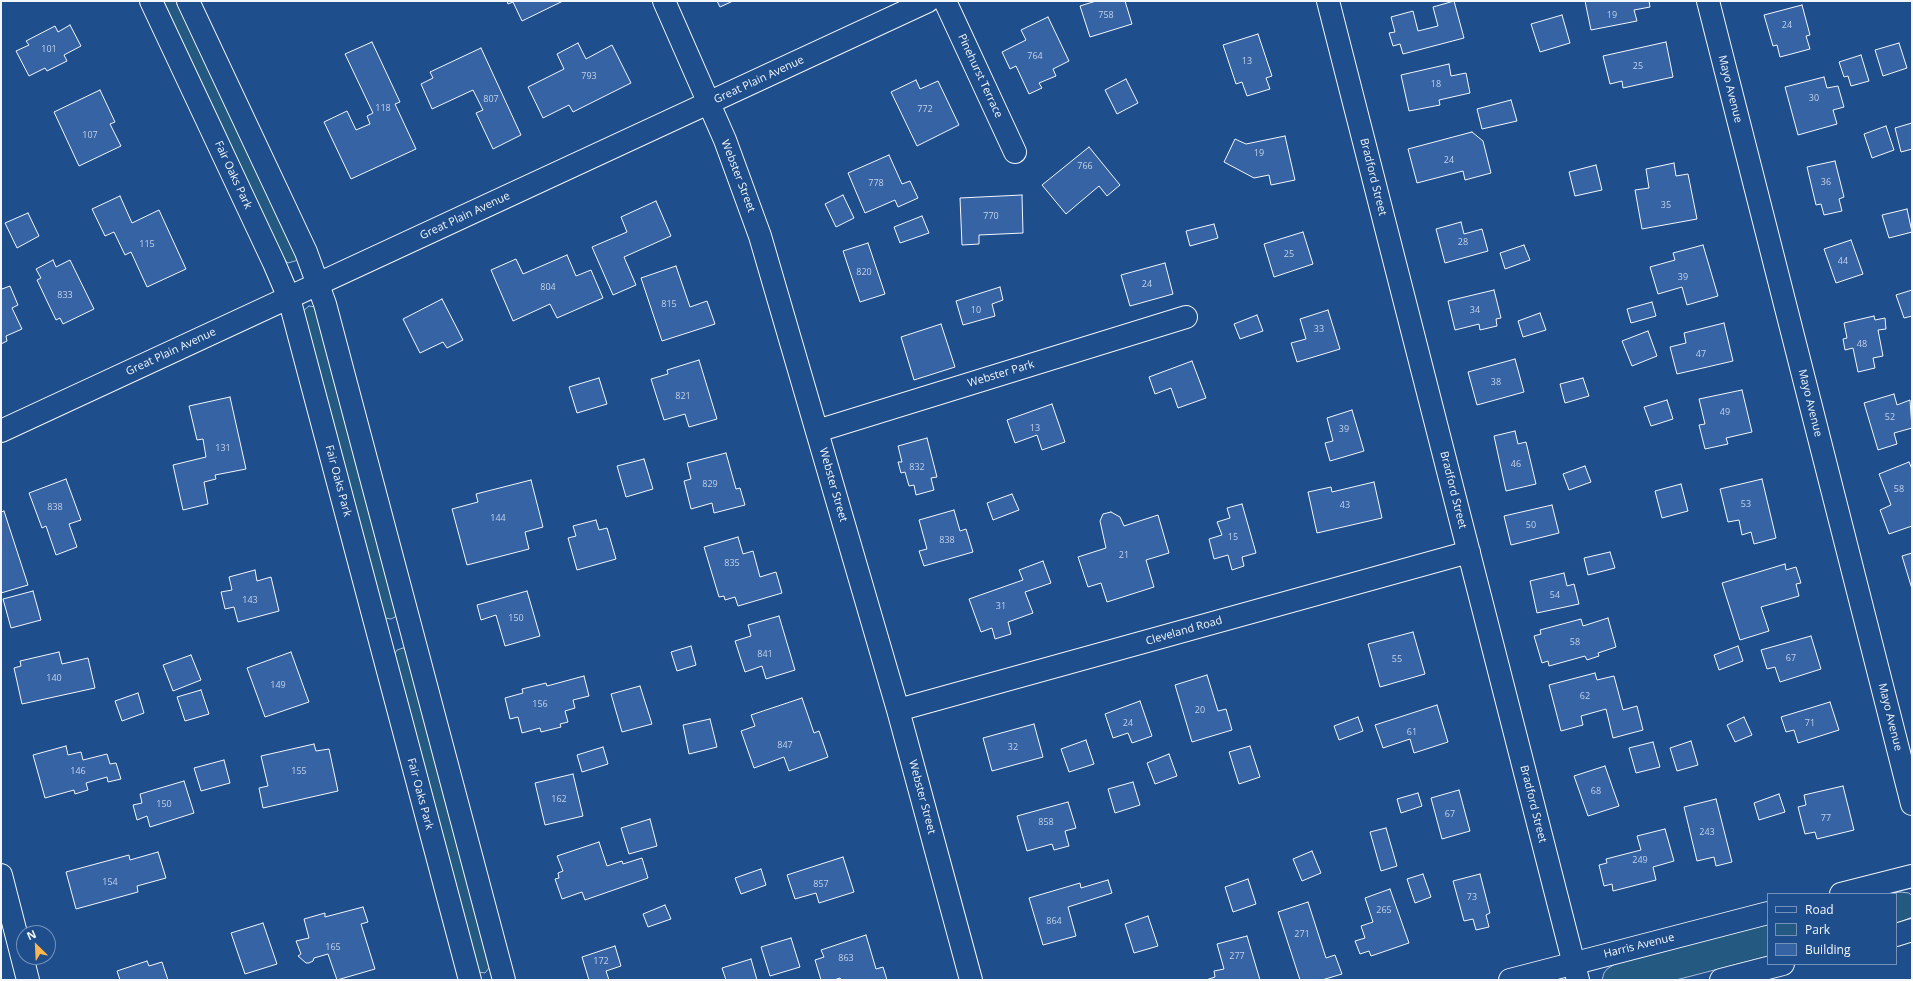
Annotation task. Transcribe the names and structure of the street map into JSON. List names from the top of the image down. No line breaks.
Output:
{"streets":{"street":["Pinehurst Terrace","Great Plain Avenue","Mayo Avenue","Fair Oaks Park","Webster Street","Bradford Street","Webster Park","Cleveland Road","Harris Avenue"]},"crossings":[["Great Plain Avenue","Fair Oaks Park"],["Great Plain Avenue","Webster Street"],["Webster Street","Webster Park"],["Webster Street","Cleveland Road"],["Bradford Street","Cleveland Road"],["Bradford Street","Harris Avenue"]],"house_numbers":["758","19","24","101","764","13","25","793","18","30","807","118","772","107","19","24","766","36","778","35","770","28","115","25","44","820","39","24","804","833","815","10","34","33","48","47","38","821","49","52","13","39","131","46","832","829","58","53","43","838","144","50","15","838","21","835","54","143","31","150","58","841","67","55","140","149","62","156","20","24","71","61","847","32","146","155","68","162","150","67","77","858","243","249","154","857","73","265","864","271","165","277","863","172"],"legend":["Road","Park","Building"],"north":"top left"}
